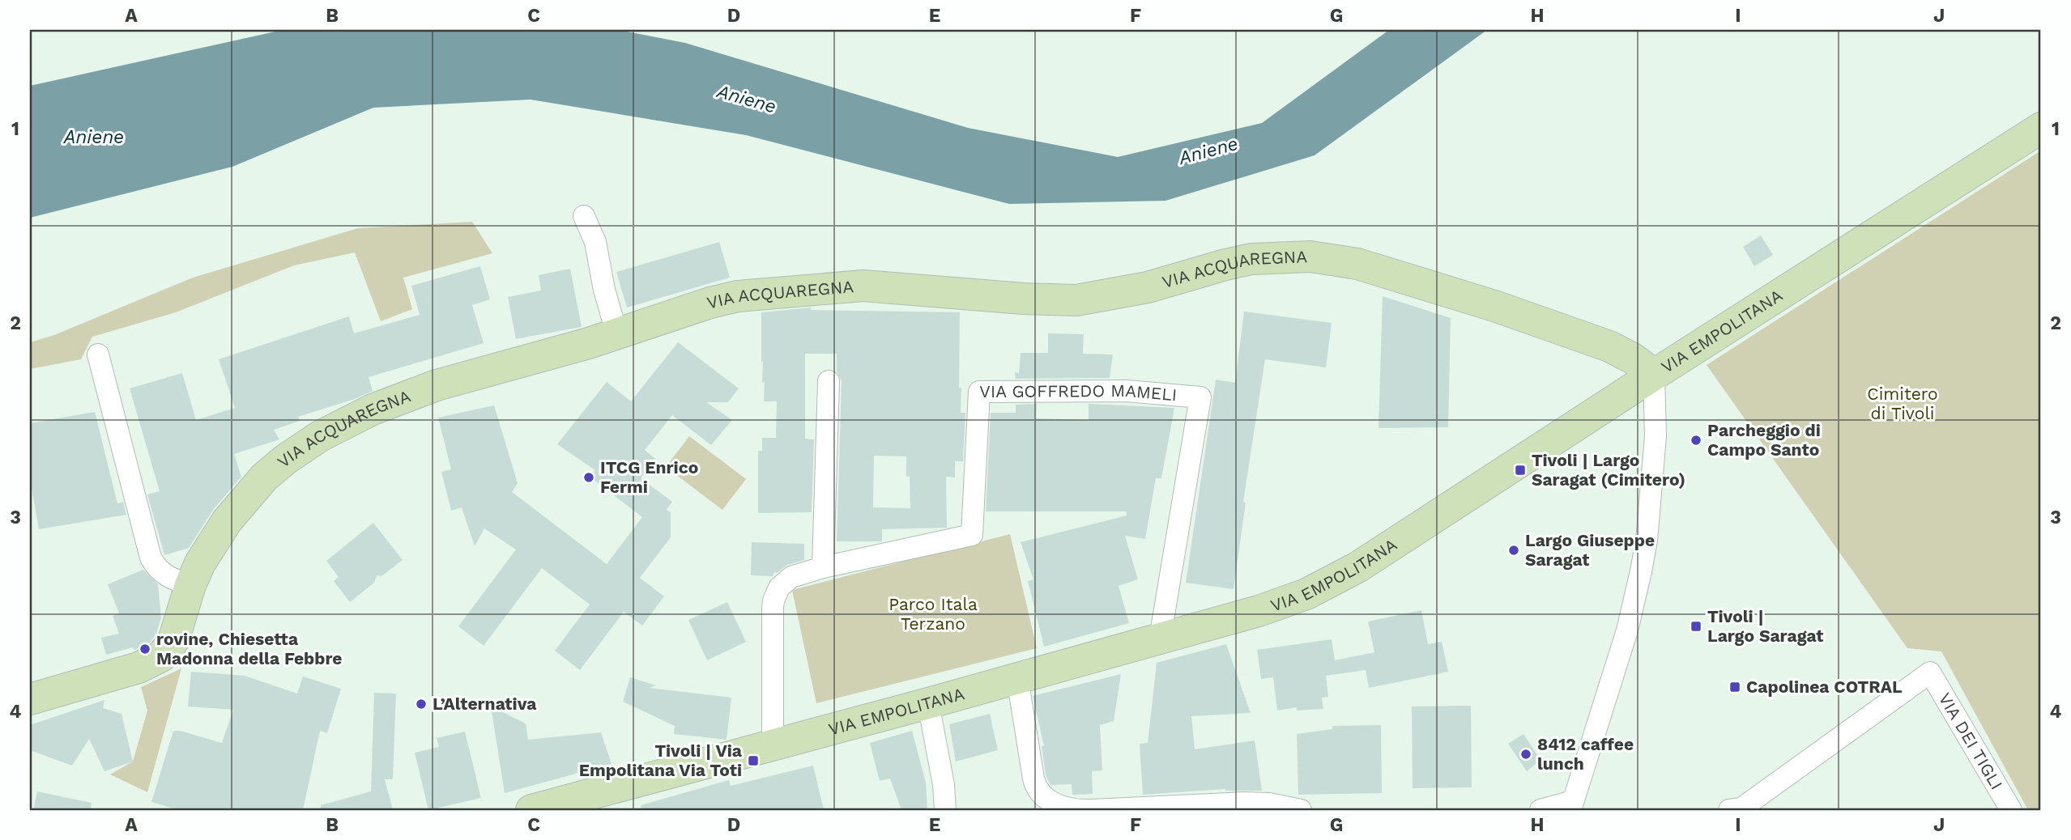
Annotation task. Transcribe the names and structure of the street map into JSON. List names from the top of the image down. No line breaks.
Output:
{"streets":{"main road":["VIA ACQUAREGNA","VIA EMPOLITANA"],"street":["VIA GOFFREDO MAMELI","VIA DEI TIGLI"]},"crossings":[["VIA ACQUAREGNA","VIA EMPOLITANA"],["VIA EMPOLITANA","VIA GOFFREDO MAMELI"]],"water":["Aniene"],"parks":["Cimitero di Tivoli","Parco Itala Terzano"],"places":{"other":["Parcheggio di Campo Santo","ITCG Enrico Fermi","Largo Giuseppe Saragat","rovine, Chiesetta Madonna della Febbre","L’Alternativa","8412 caffee lunch"],"transit":["Tivoli | Largo Saragat (Cimitero)","Tivoli | Largo Saragat","Capolinea COTRAL","Tivoli | Via Empolitana Via Toti"]},"grid":{"columns":["A","B","C","D","E","F","G","H","I","J"],"rows":["1","2","3","4"]}}
